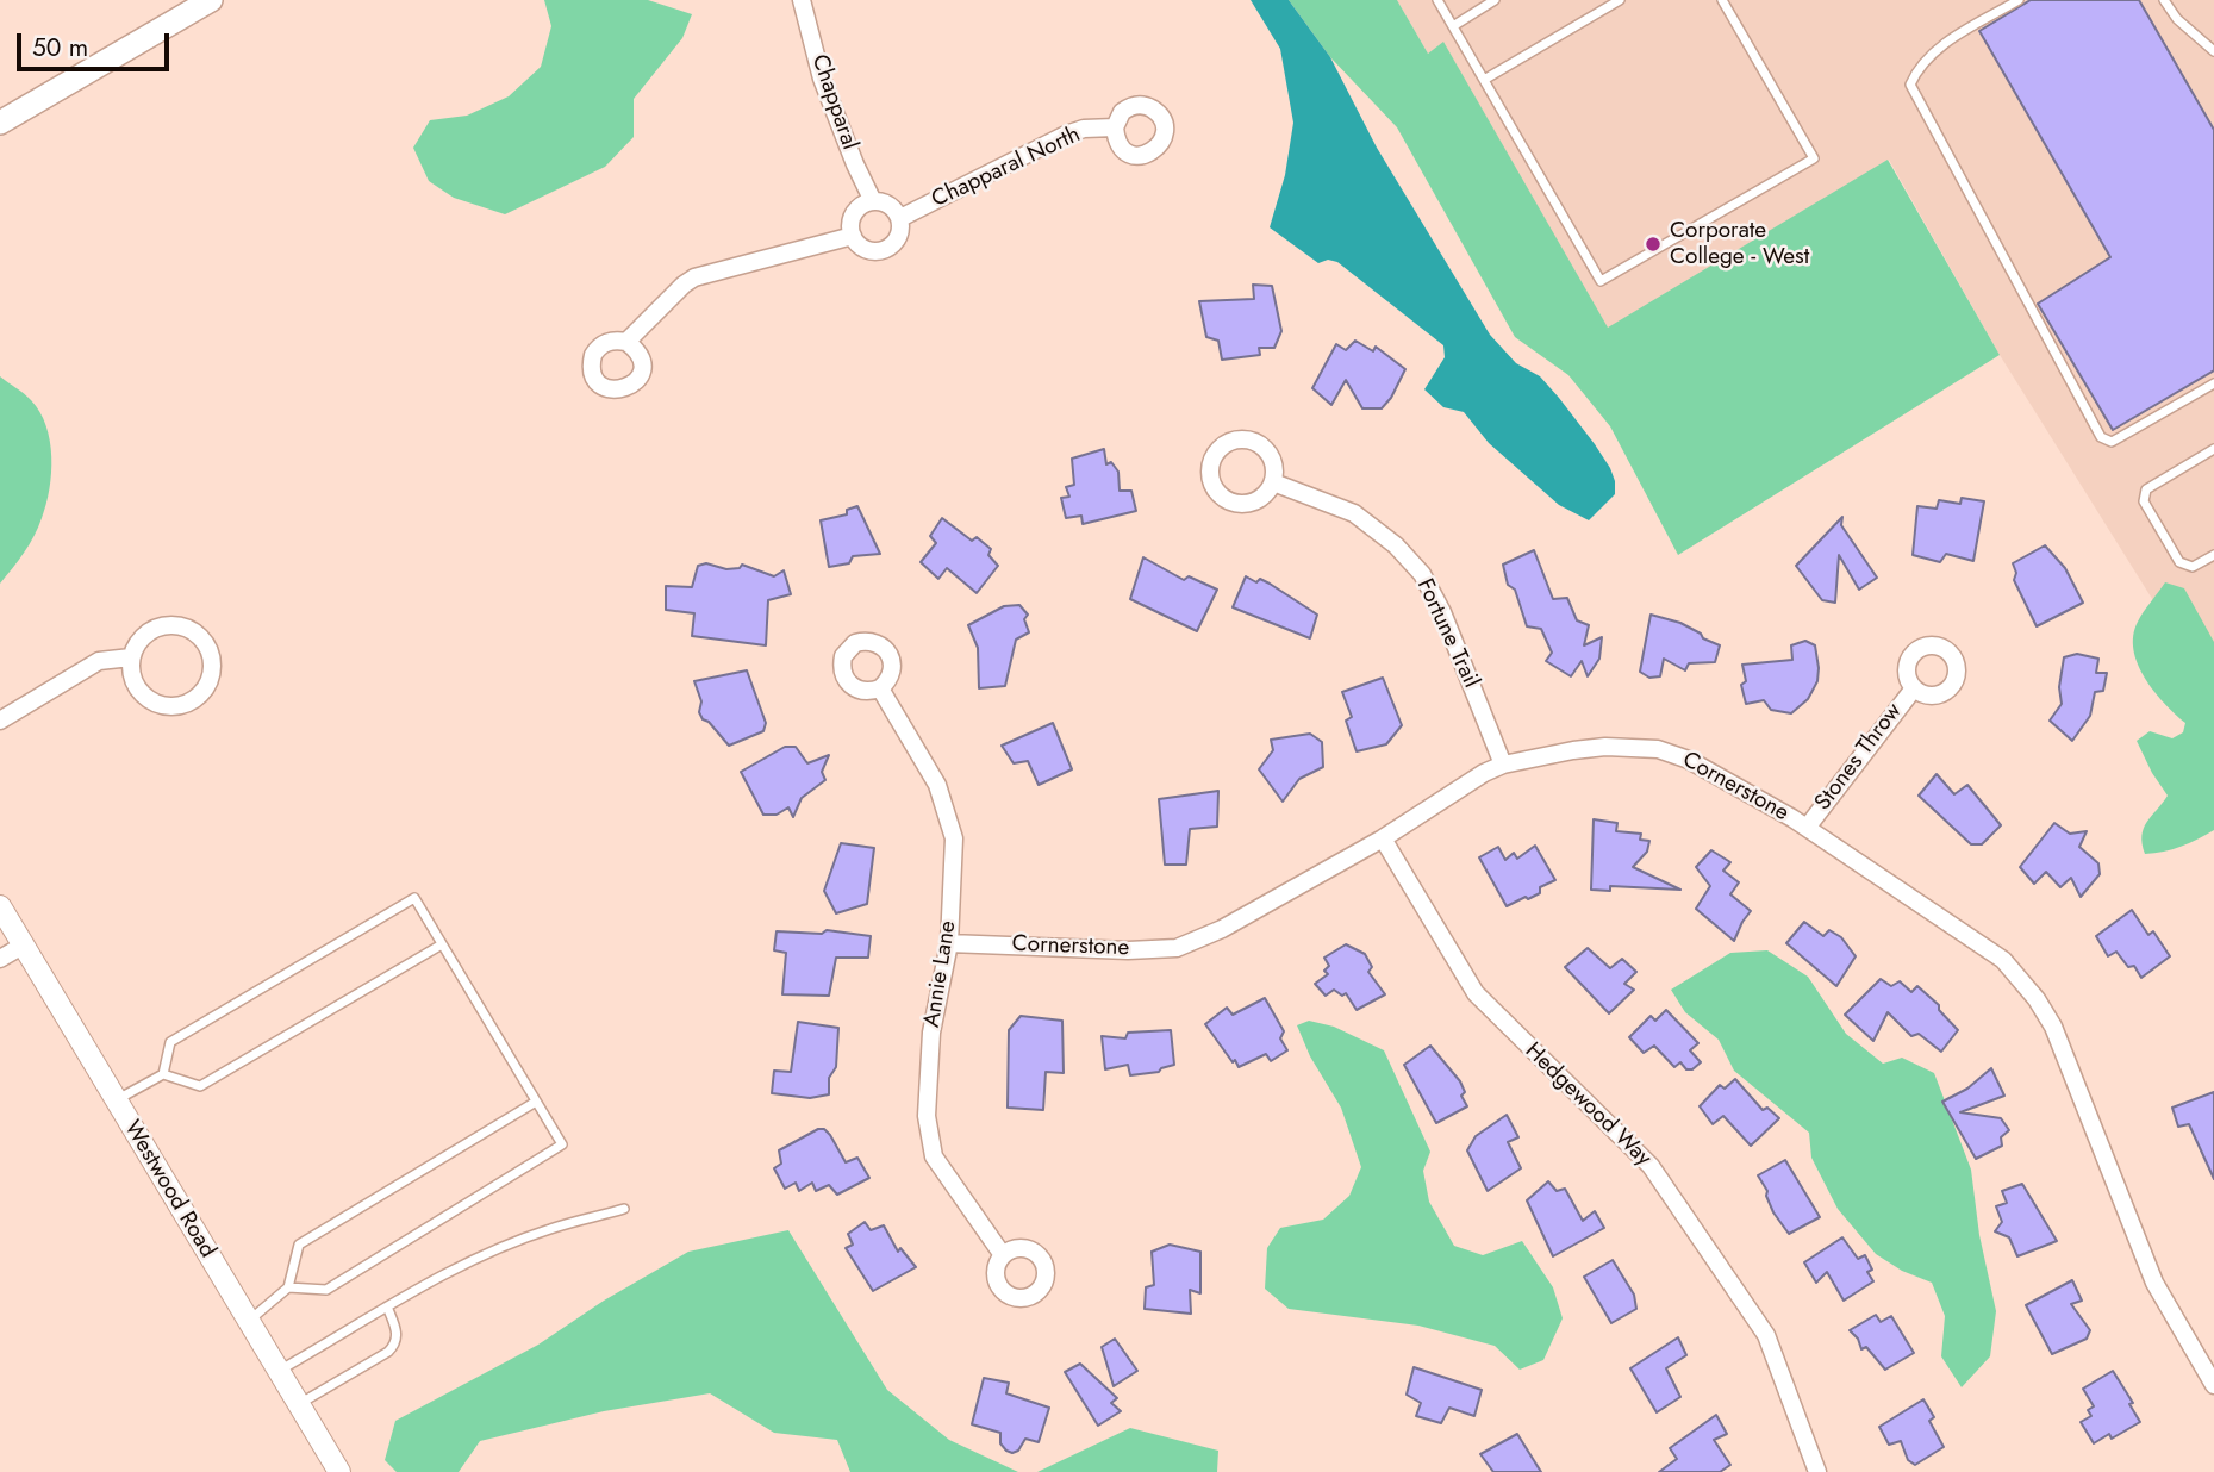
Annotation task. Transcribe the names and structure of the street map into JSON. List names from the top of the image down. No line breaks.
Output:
{"streets":{"street":["Chapparal","Chapparal North","Fortune Trail","Stones Throw","Cornerstone","Annie Lane","Hedgewood Way","Westwood Road"]},"crossings":[["Chapparal","Chapparal North"],["Fortune Trail","Cornerstone"],["Stones Throw","Cornerstone"],["Cornerstone","Annie Lane"],["Cornerstone","Hedgewood Way"]],"places":["Corporate College - West"],"scale_bar":"50 m"}
